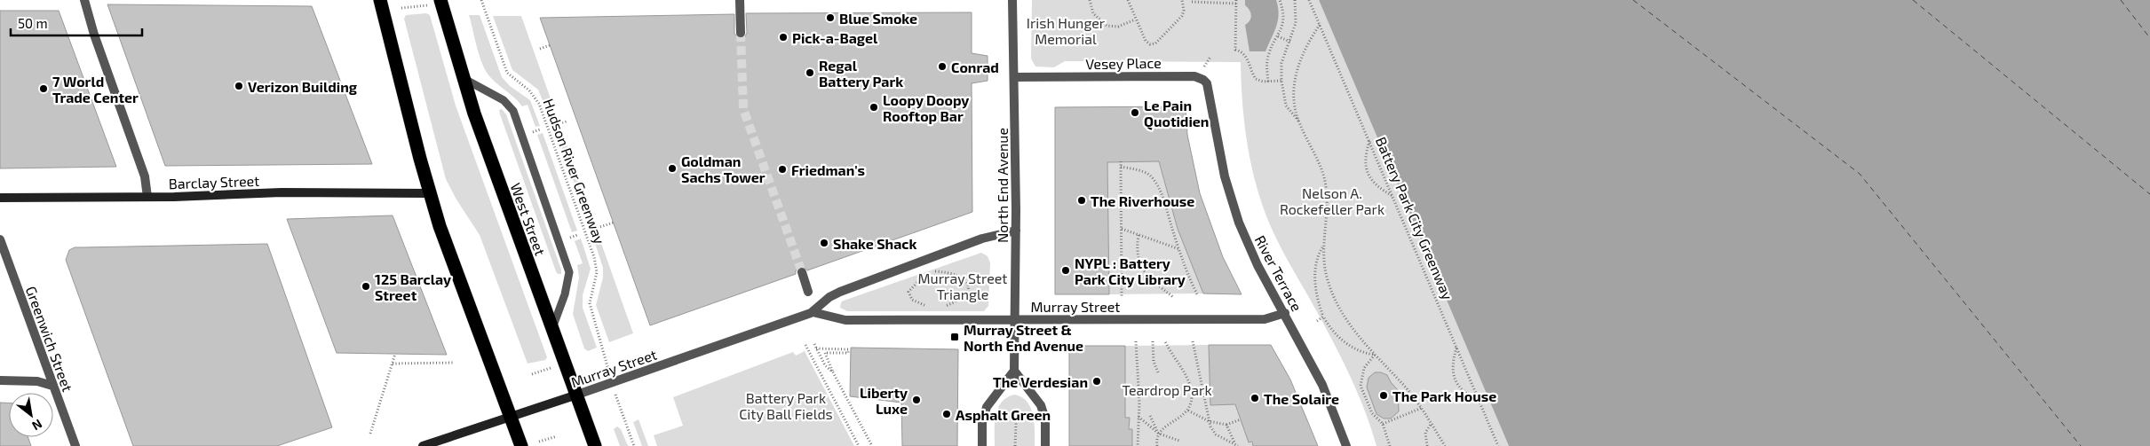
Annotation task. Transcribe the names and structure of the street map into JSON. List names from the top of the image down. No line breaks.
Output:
{"streets":{"highway":["West Street"],"main road":["Barclay Street","Murray Street"],"street":["Vesey Place","North End Avenue","River Terrace","Greenwich Street"],"path":["Hudson River Greenway","Battery Park City Greenway"]},"crossings":[["Vesey Place","North End Avenue"],["Vesey Place","River Terrace"],["North End Avenue","Murray Street"],["West Street","Murray Street"],["River Terrace","Murray Street"]],"parks":["Irish Hunger Memorial","Nelson A. Rockefeller Park","Murray Street Triangle","Teardrop Park","Battery Park City Ball Fields"],"places":{"other":["Blue Smoke","Pick-a-Bagel","Conrad","Regal Battery Park","Verizon Building","7 World Trade Center","Loopy Doopy Rooftop Bar","Le Pain Quotidien","Goldman Sachs Tower","Friedman's","The Riverhouse","Shake Shack","NYPL : Battery Park City Library","125 Barclay Street","The Verdesian","The Park House","The Solaire","Liberty Luxe","Asphalt Green"],"transit":["Murray Street & North End Avenue"]},"scale_bar":"50 m","north":"bottom right"}
